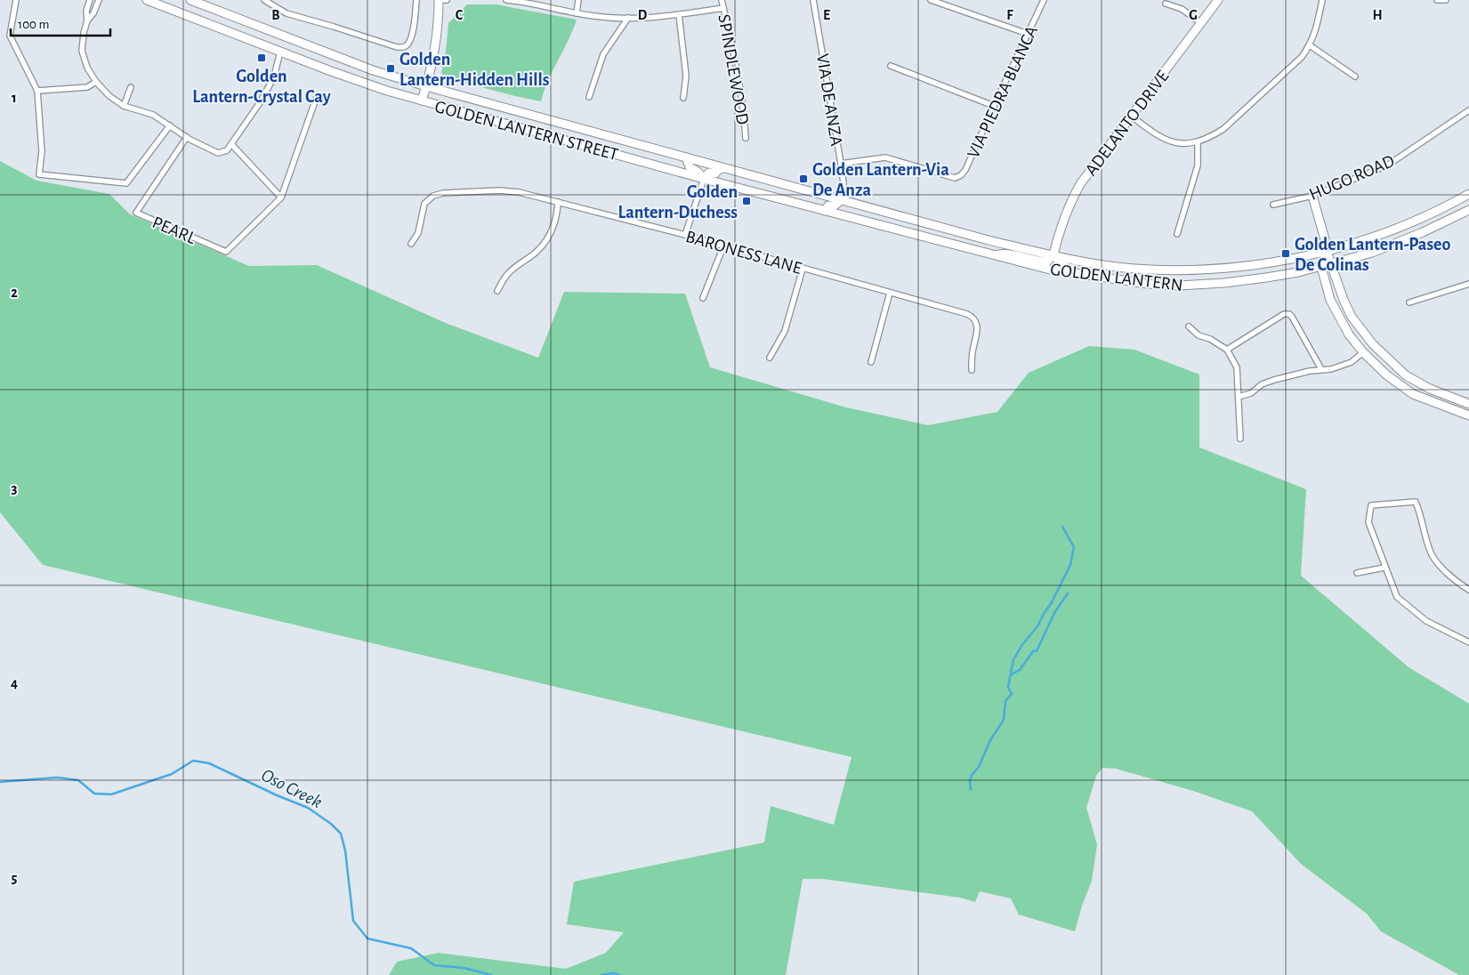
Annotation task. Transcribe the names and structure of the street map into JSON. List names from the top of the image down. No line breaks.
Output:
{"streets":{"main road":["ADELANTO DRIVE","GOLDEN LANTERN STREET","GOLDEN LANTERN"],"street":["SPINDLEWOOD","VIA PIEDRA BLANCA","VIA DE ANZA","HUGO ROAD","PEARL","BARONESS LANE"]},"crossings":[["VIA PIEDRA BLANCA","VIA DE ANZA"],["VIA DE ANZA","GOLDEN LANTERN STREET"],["VIA DE ANZA","GOLDEN LANTERN"],["ADELANTO DRIVE","GOLDEN LANTERN"],["GOLDEN LANTERN STREET","GOLDEN LANTERN"]],"water":["Oso Creek"],"places":{"transit":["Golden Lantern-Crystal Cay","Golden Lantern-Hidden Hills","Golden Lantern-Via De Anza","Golden Lantern-Duchess","Golden Lantern-Paseo De Colinas"]},"scale_bar":"100 m","grid":{"columns":["B","C","D","E","F","G","H"],"rows":["1","2","3","4","5"]}}
